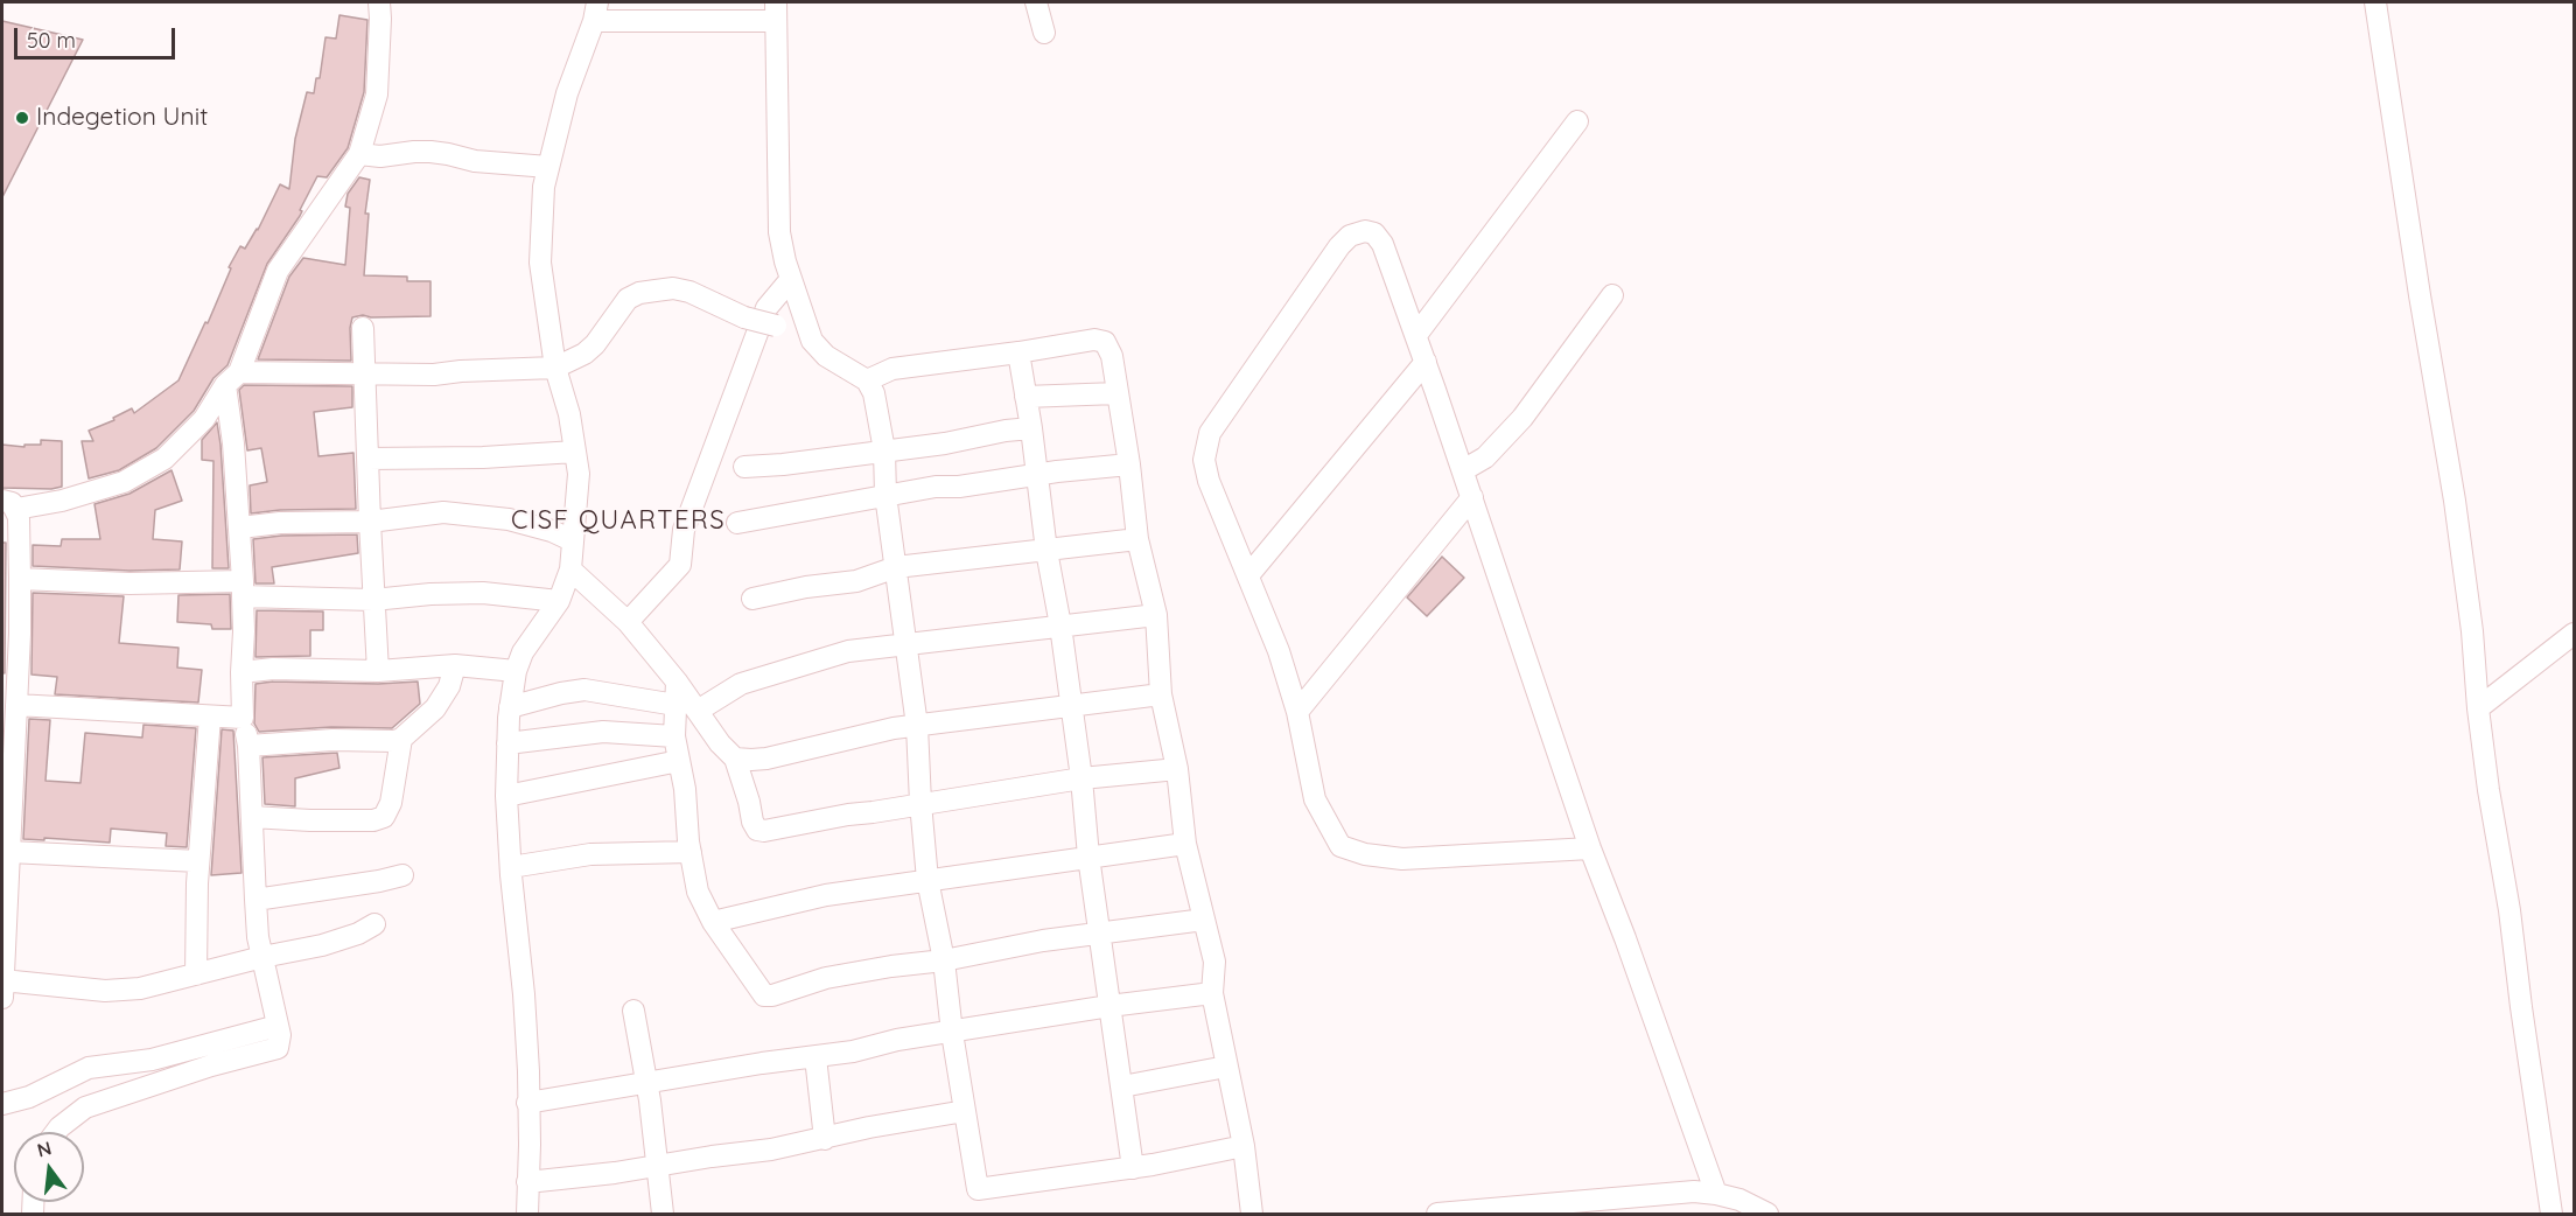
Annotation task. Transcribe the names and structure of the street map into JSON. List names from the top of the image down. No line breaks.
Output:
{"districts":["CISF QUARTERS"],"places":["Indegetion Unit"],"scale_bar":"50 m","north":"top"}
